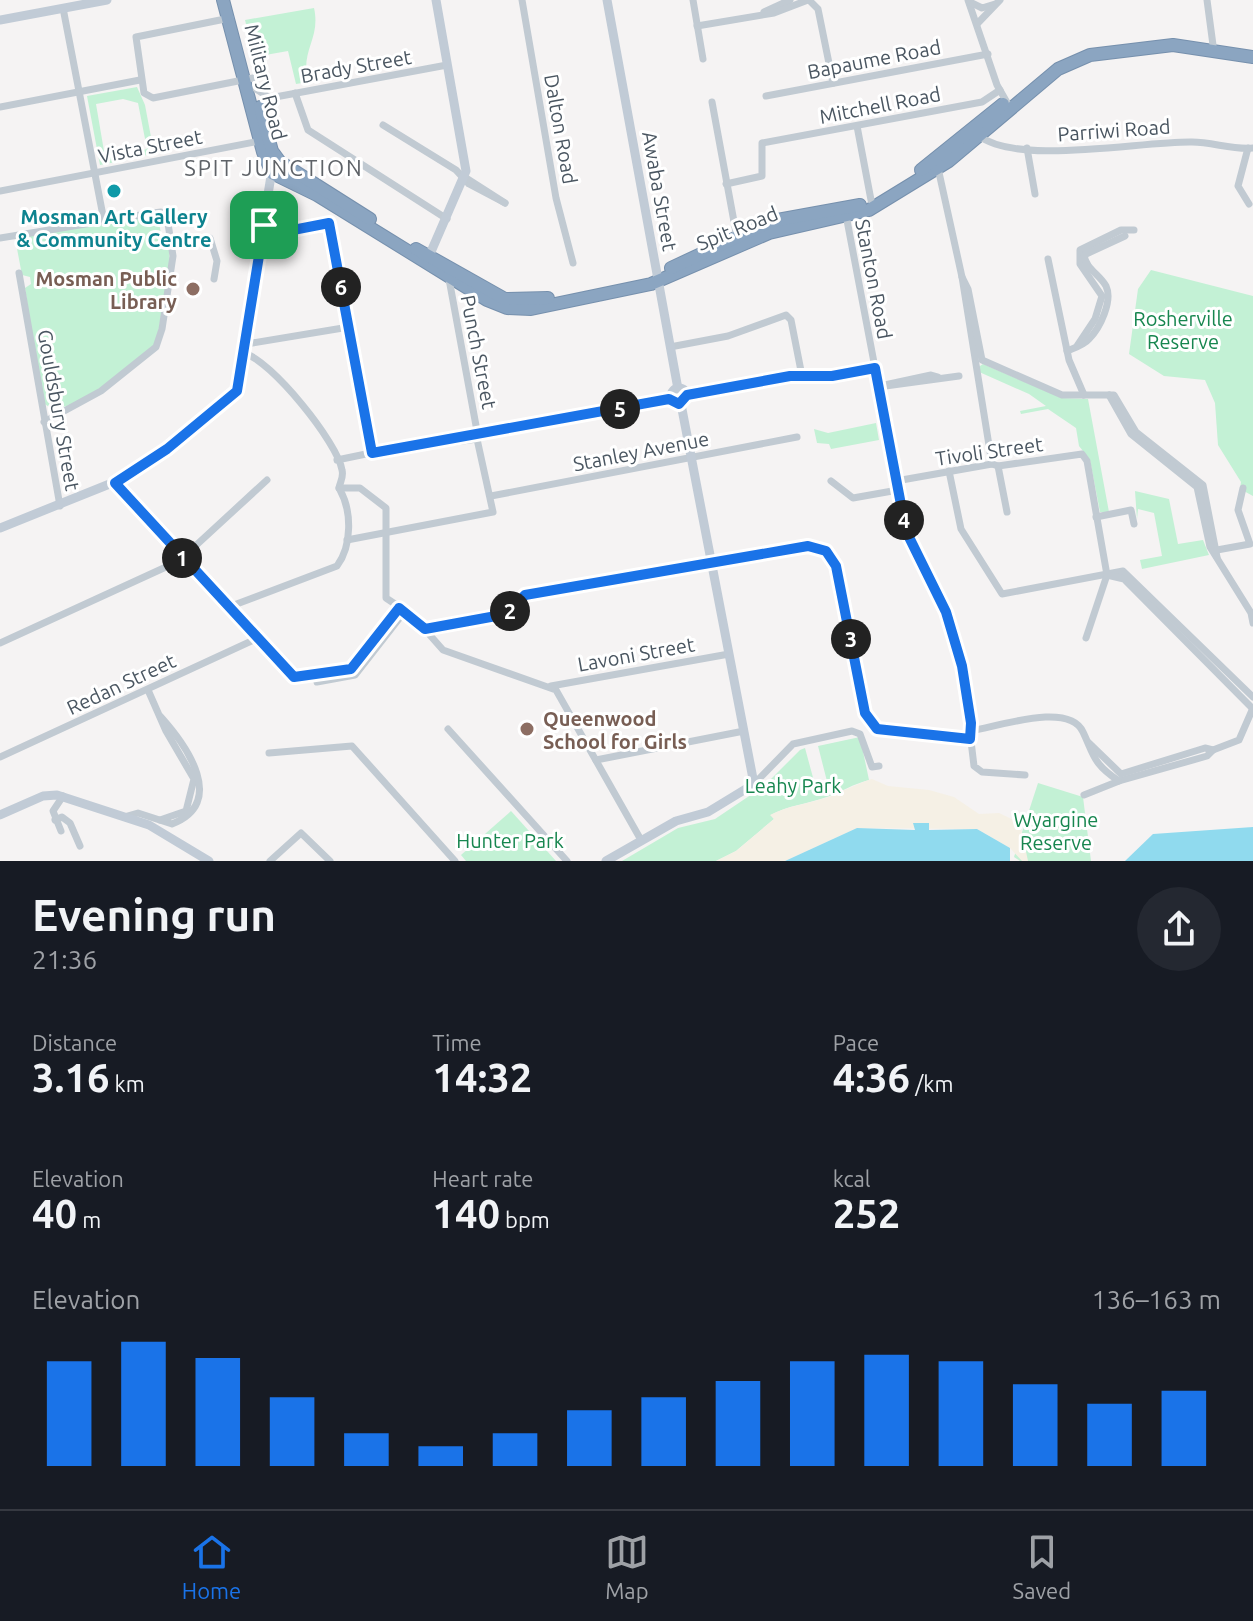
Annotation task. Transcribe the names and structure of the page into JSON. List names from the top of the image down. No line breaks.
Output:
{"streets":{"highway":["Military Road","Spit Road"],"street":["Bapaume Road","Brady Street","Mitchell Road","Dalton Road","Parriwi Road","Vista Street","Awaba Street","Stanton Road","Punch Street","Gouldsbury Street","Stanley Avenue","Tivoli Street","Lavoni Street","Redan Street"]},"crossings":[["Military Road","Vista Street"],["Military Road","Spit Road"],["Military Road","Gouldsbury Street"],["Mitchell Road","Spit Road"],["Parriwi Road","Spit Road"],["Awaba Street","Spit Road"],["Awaba Street","Stanley Avenue"],["Awaba Street","Lavoni Street"],["Spit Road","Stanton Road"],["Spit Road","Punch Street"],["Stanton Road","Tivoli Street"]],"districts":["SPIT JUNCTION"],"parks":["Rosherville Reserve","Leahy Park","Wyargine Reserve","Hunter Park"],"places":["Mosman Art Gallery & Community Centre","Mosman Public Library","Queenwood School for Girls"],"page":{"pins":["6","5","4","1","2","3"],"heading":["Evening run","21:36"],"stats":[["Distance","3.16 km"],["Time","14:32"],["Pace","4:36 /km"],["Elevation","40 m"],["Heart rate","140 bpm"],["kcal","252"]],"chart":["Elevation","136–163 m"],"tabs":["Home","Map","Saved"]}}
